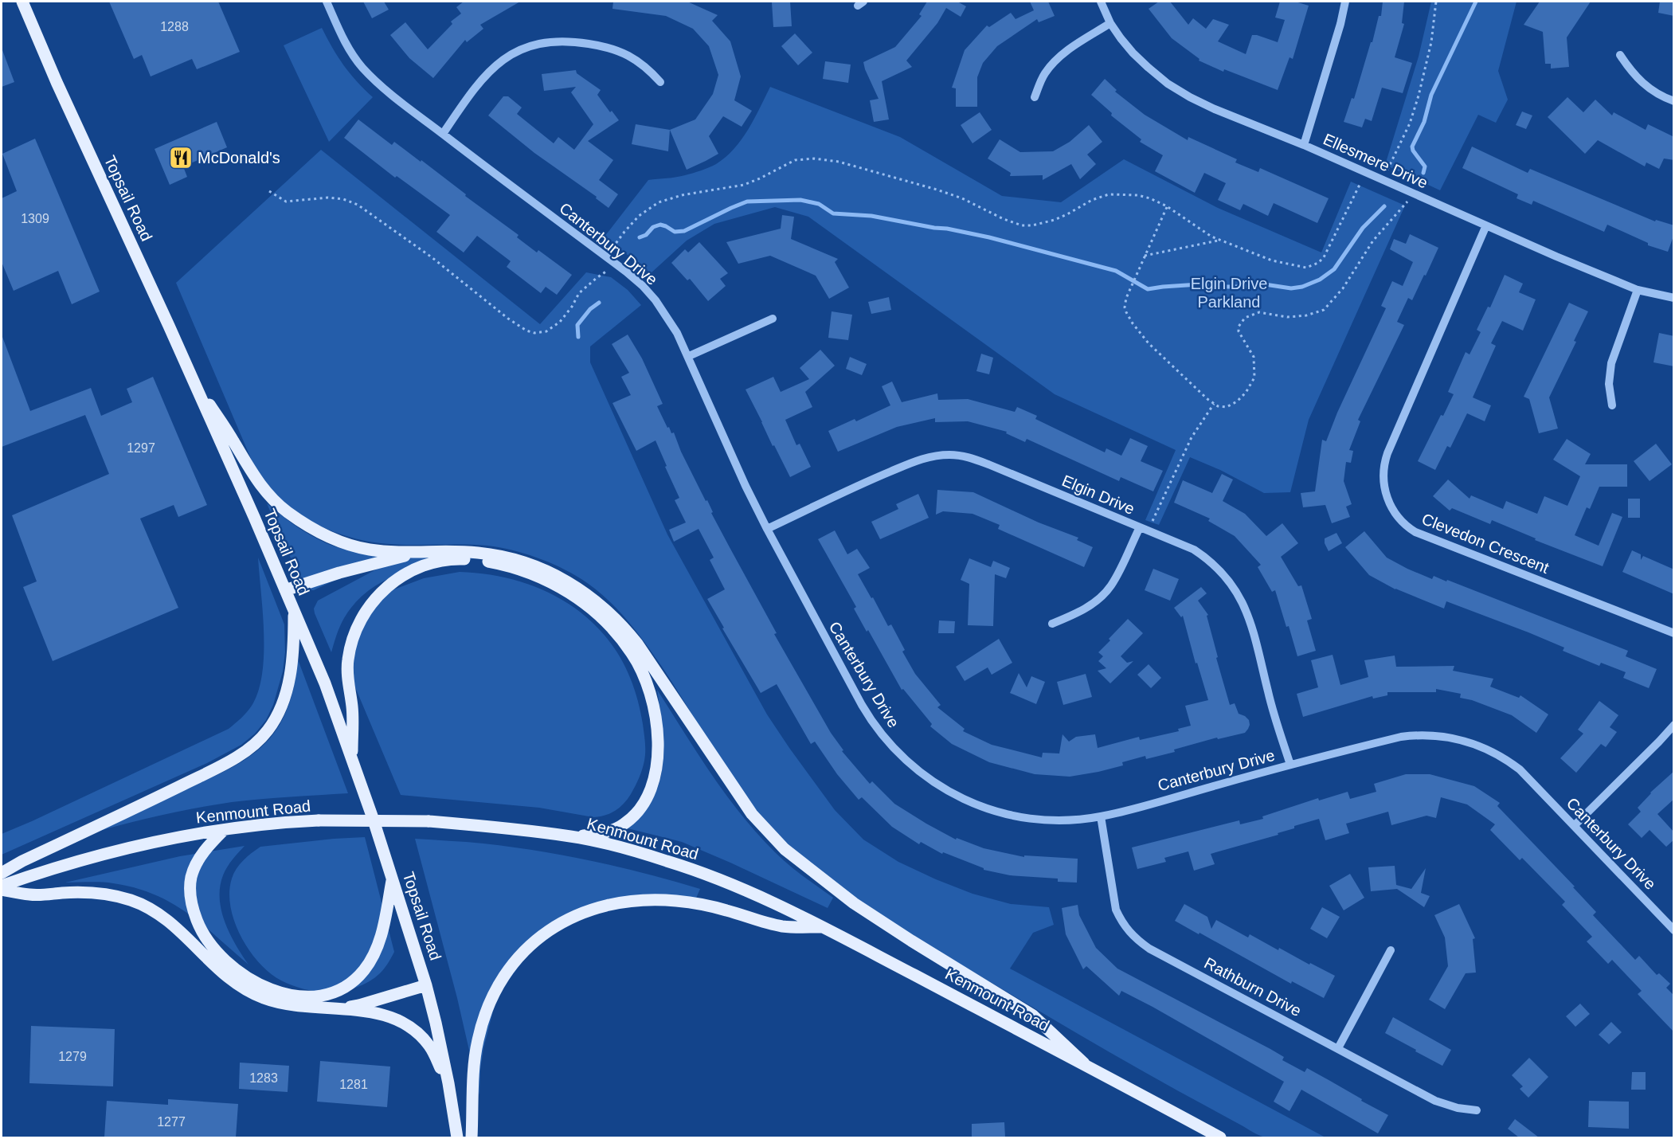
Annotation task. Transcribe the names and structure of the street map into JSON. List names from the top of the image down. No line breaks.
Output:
{"streets":{"main road":["Topsail Road","Kenmount Road"],"street":["Ellesmere Drive","Canterbury Drive","Elgin Drive","Clevedon Crescent","Rathburn Drive"]},"crossings":[["Ellesmere Drive","Clevedon Crescent"],["Canterbury Drive","Elgin Drive"],["Canterbury Drive","Rathburn Drive"]],"parks":["Elgin Drive Parkland"],"places":{"restaurant":["McDonald's"]},"house_numbers":["1288","1309","1297","1279","1283","1281","1277"]}
